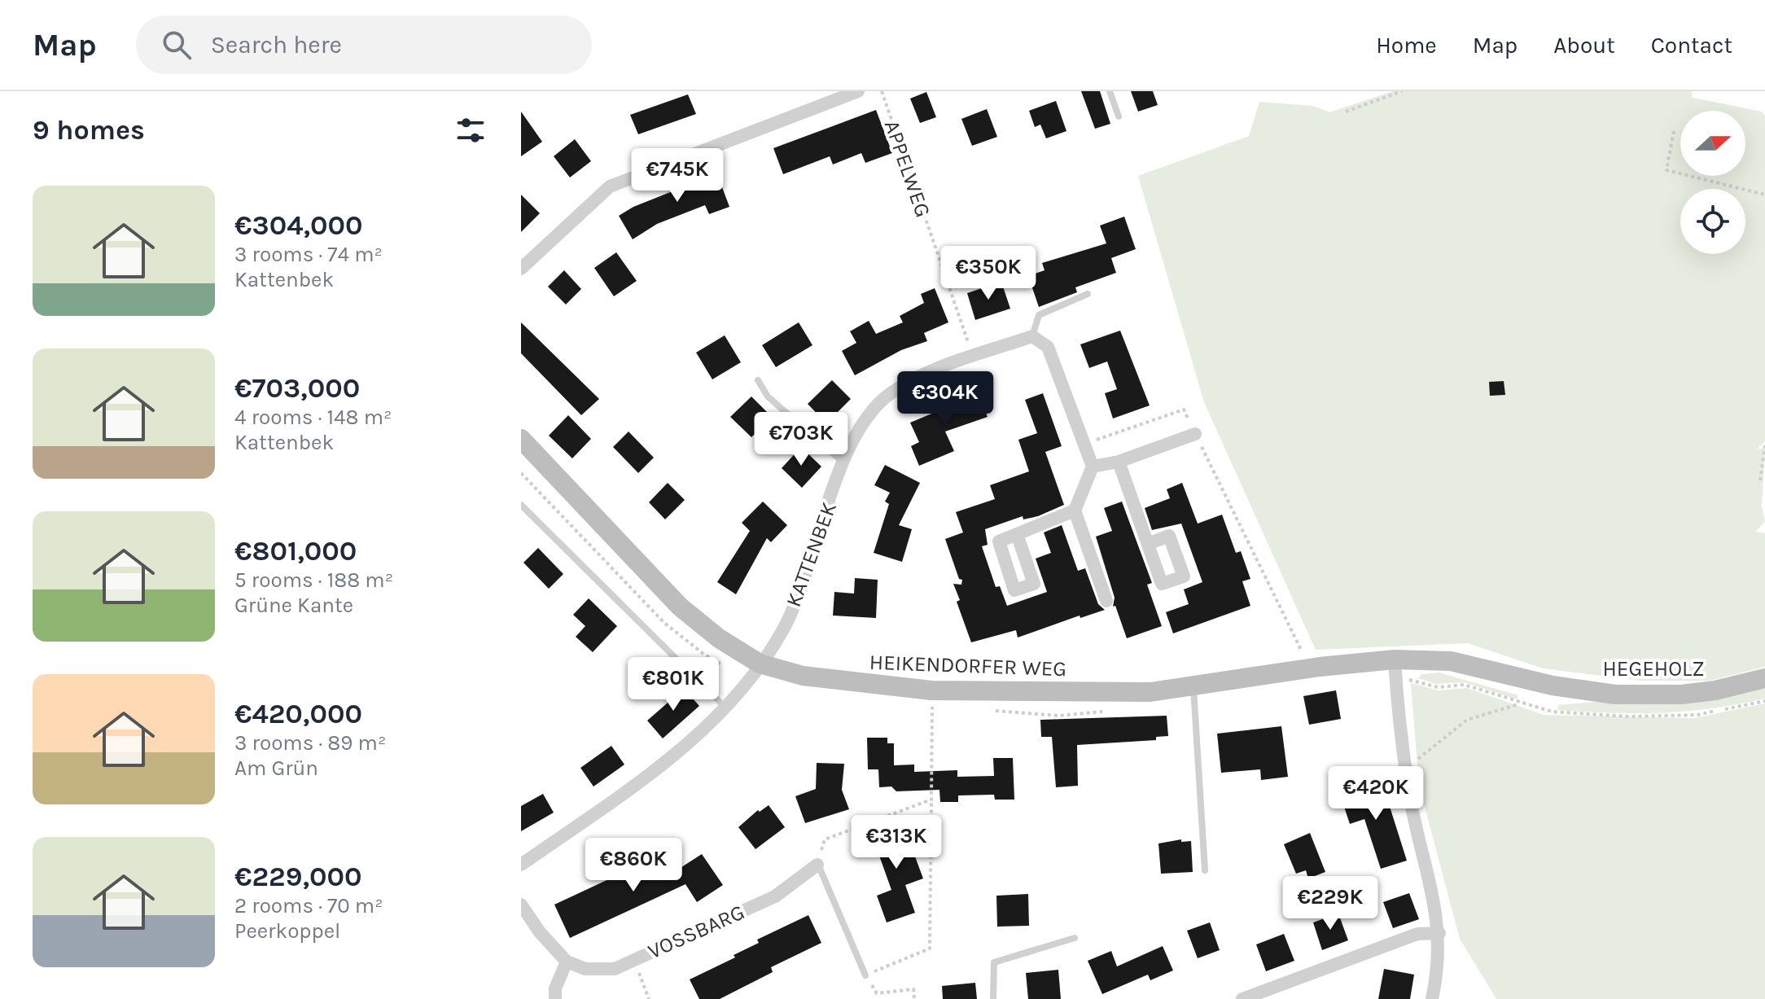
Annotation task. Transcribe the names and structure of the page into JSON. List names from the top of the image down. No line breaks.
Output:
{"streets":{"street":["KATTENBEK","HEIKENDORFER WEG","HEGEHOLZ","VOSSBARG"],"path":["APPELWEG"]},"crossings":[["APPELWEG","KATTENBEK"],["KATTENBEK","HEIKENDORFER WEG"],["HEIKENDORFER WEG","HEGEHOLZ"]],"north":"right","page":{"header":"Map","search":"Search here","nav":["Home","Map","About","Contact"],"heading":"9 homes","price":["€745K","€350K","€304K","€703K","€801K","€420K","€313K","€860K","€229K"],"list":[{"name":"€304,000","note":"3 rooms · 74 m² · Kattenbek"},{"name":"€703,000","note":"4 rooms · 148 m² · Kattenbek"},{"name":"€801,000","note":"5 rooms · 188 m² · Grüne Kante"},{"name":"€420,000","note":"3 rooms · 89 m² · Am Grün"},{"name":"€229,000","note":"2 rooms · 70 m² · Peerkoppel"}]}}
